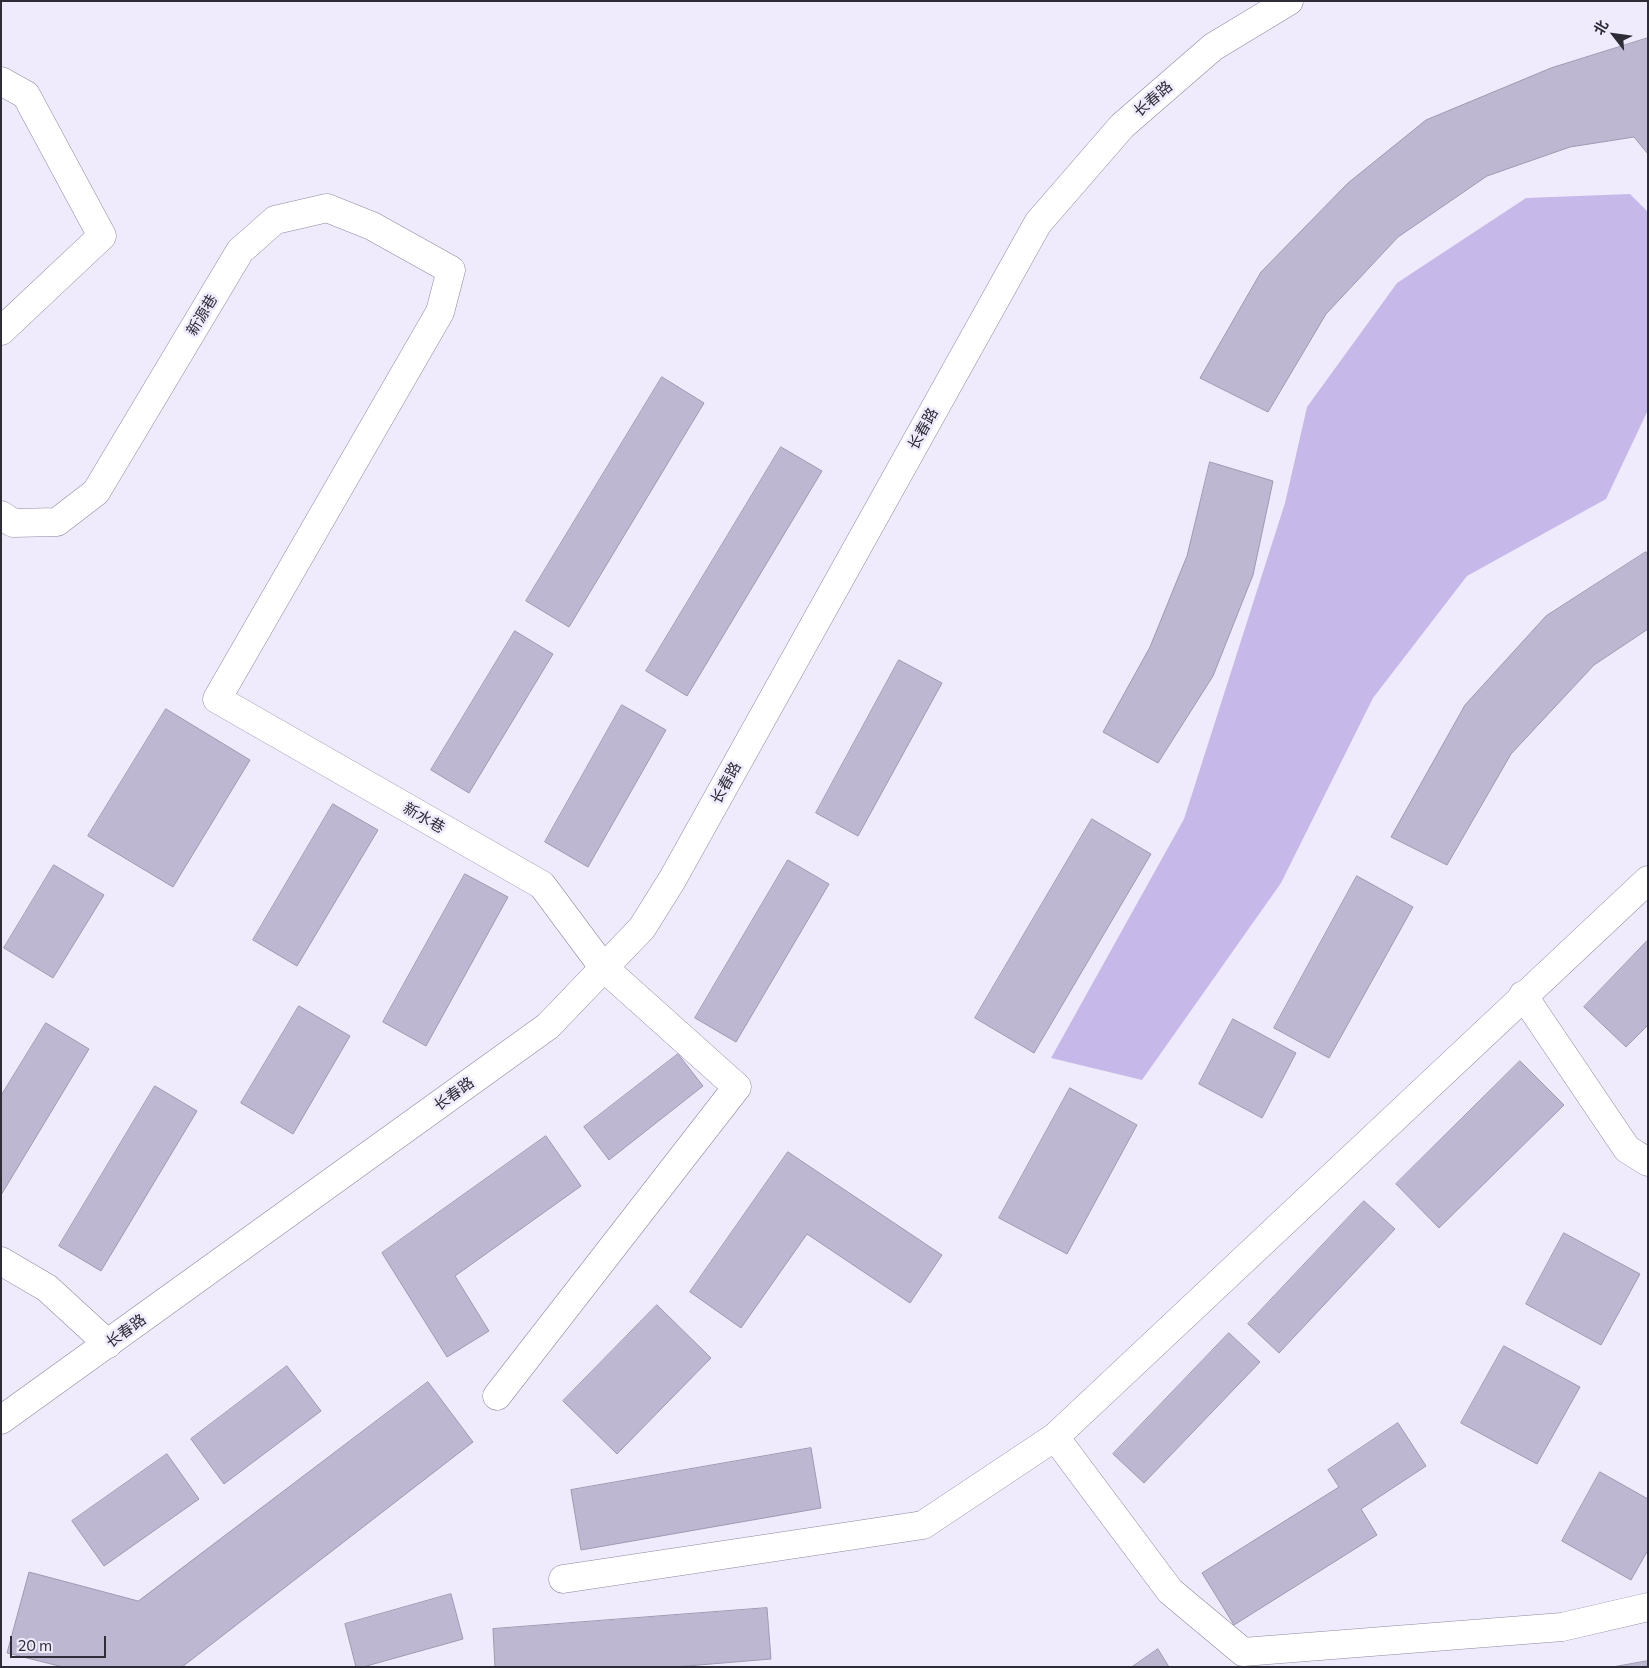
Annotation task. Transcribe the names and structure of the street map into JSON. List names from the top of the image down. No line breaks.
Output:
{"streets":{"main road":["长春路","新源巷","新水巷"]},"crossings":[["长春路","新水巷"],["新源巷","新水巷"]],"scale_bar":"20 m","north":"top left"}
